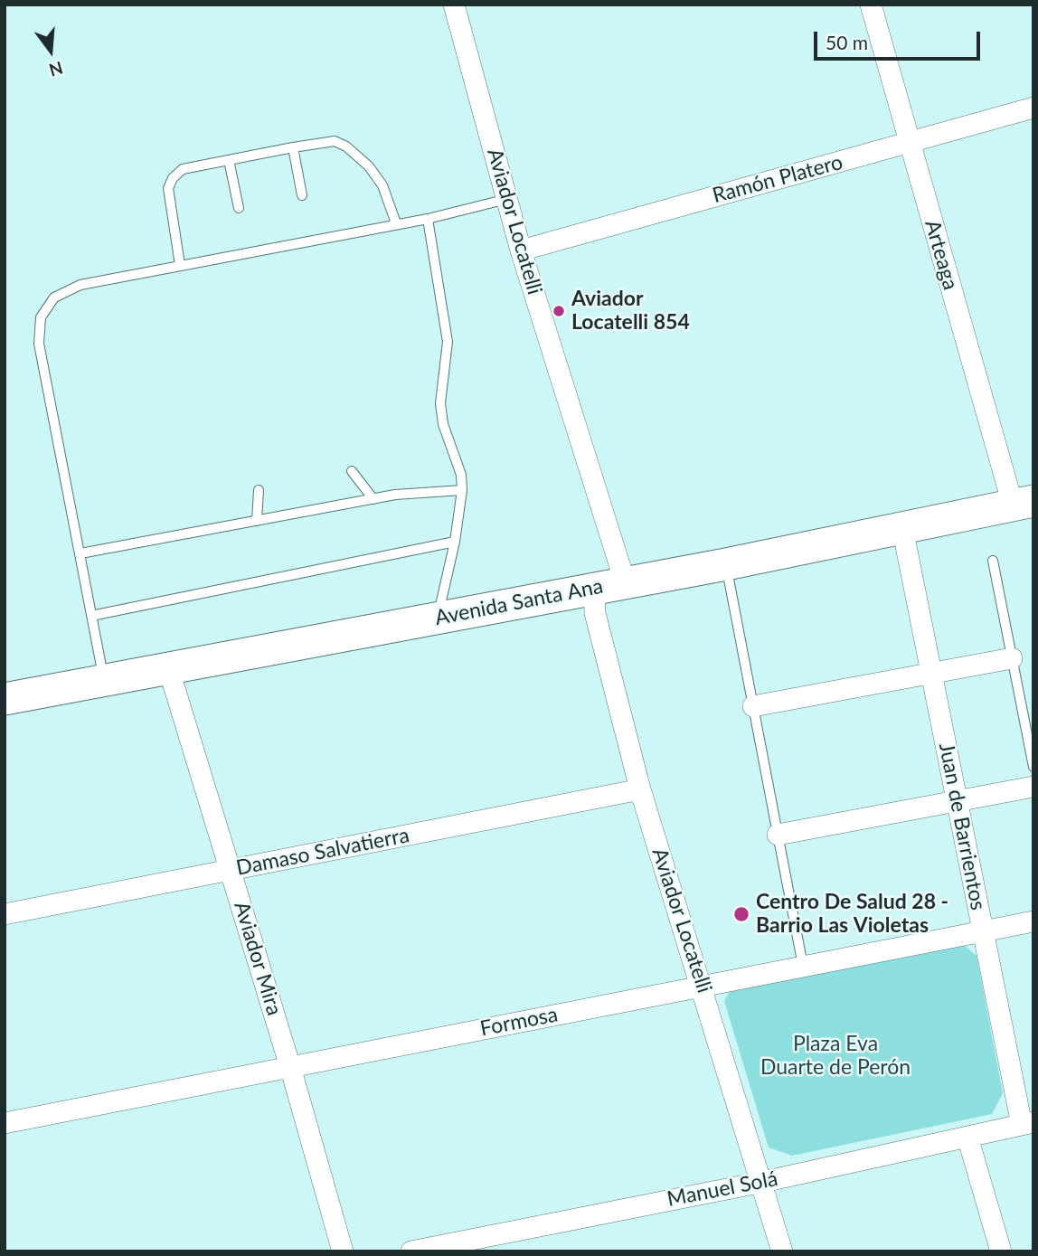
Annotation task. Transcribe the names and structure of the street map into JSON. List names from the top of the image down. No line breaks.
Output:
{"streets":{"main road":["Avenida Santa Ana"],"street":["Ramón Platero","Aviador Locatelli","Arteaga","Juan de Barrientos","Damaso Salvatierra","Aviador Mira","Formosa","Manuel Solá"]},"crossings":[["Ramón Platero","Aviador Locatelli"],["Ramón Platero","Arteaga"],["Aviador Locatelli","Avenida Santa Ana"],["Aviador Locatelli","Damaso Salvatierra"],["Aviador Locatelli","Formosa"],["Aviador Locatelli","Manuel Solá"],["Arteaga","Avenida Santa Ana"],["Avenida Santa Ana","Juan de Barrientos"],["Avenida Santa Ana","Aviador Mira"],["Juan de Barrientos","Formosa"],["Juan de Barrientos","Manuel Solá"],["Damaso Salvatierra","Aviador Mira"],["Aviador Mira","Formosa"]],"parks":["Plaza Eva Duarte de Perón"],"places":["Aviador Locatelli 854","Centro De Salud 28 - Barrio Las Violetas"],"scale_bar":"50 m","north":"bottom"}
